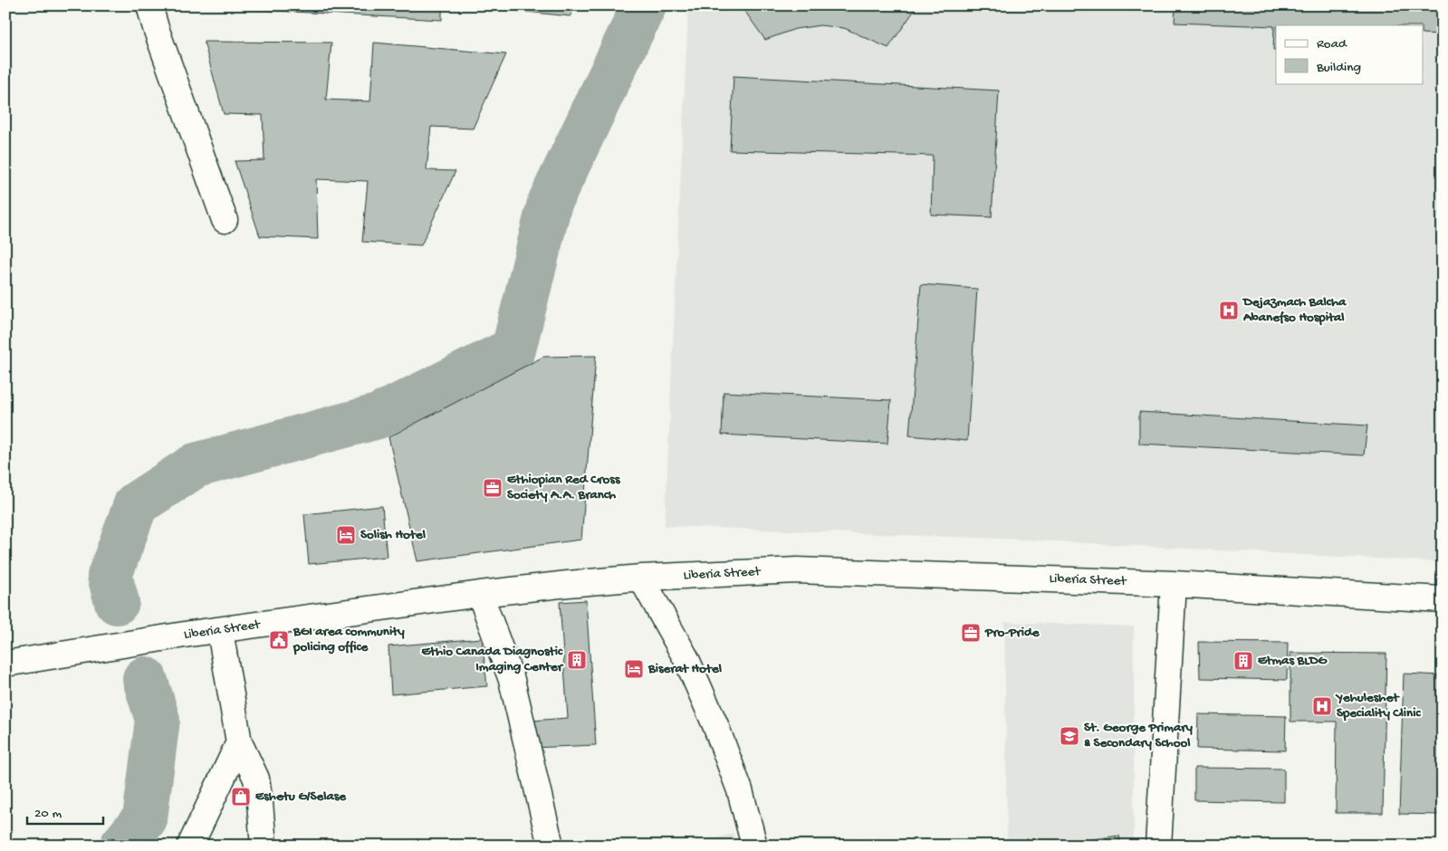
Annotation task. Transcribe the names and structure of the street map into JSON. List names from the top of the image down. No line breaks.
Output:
{"streets":{"street":["Liberia Street"]},"places":{"hospital":["Dejazmach Balcha Abanefso Hospital","Yehuleshet Speciality Clinic"],"office":["Ethiopian Red Cross Society A.A. Branch","Pro-Pride"],"hotel":["Solish Hotel","Biserat Hotel"],"public building":["BGI area community policing office"],"building":["Ethio Canada Diagnostic Imaging Center","Etmas BLDG"],"school or university":["St. George Primary & Secondary School"],"shop":["Eshetu G/Selase"]},"legend":["Road","Building"],"scale_bar":"20 m"}
